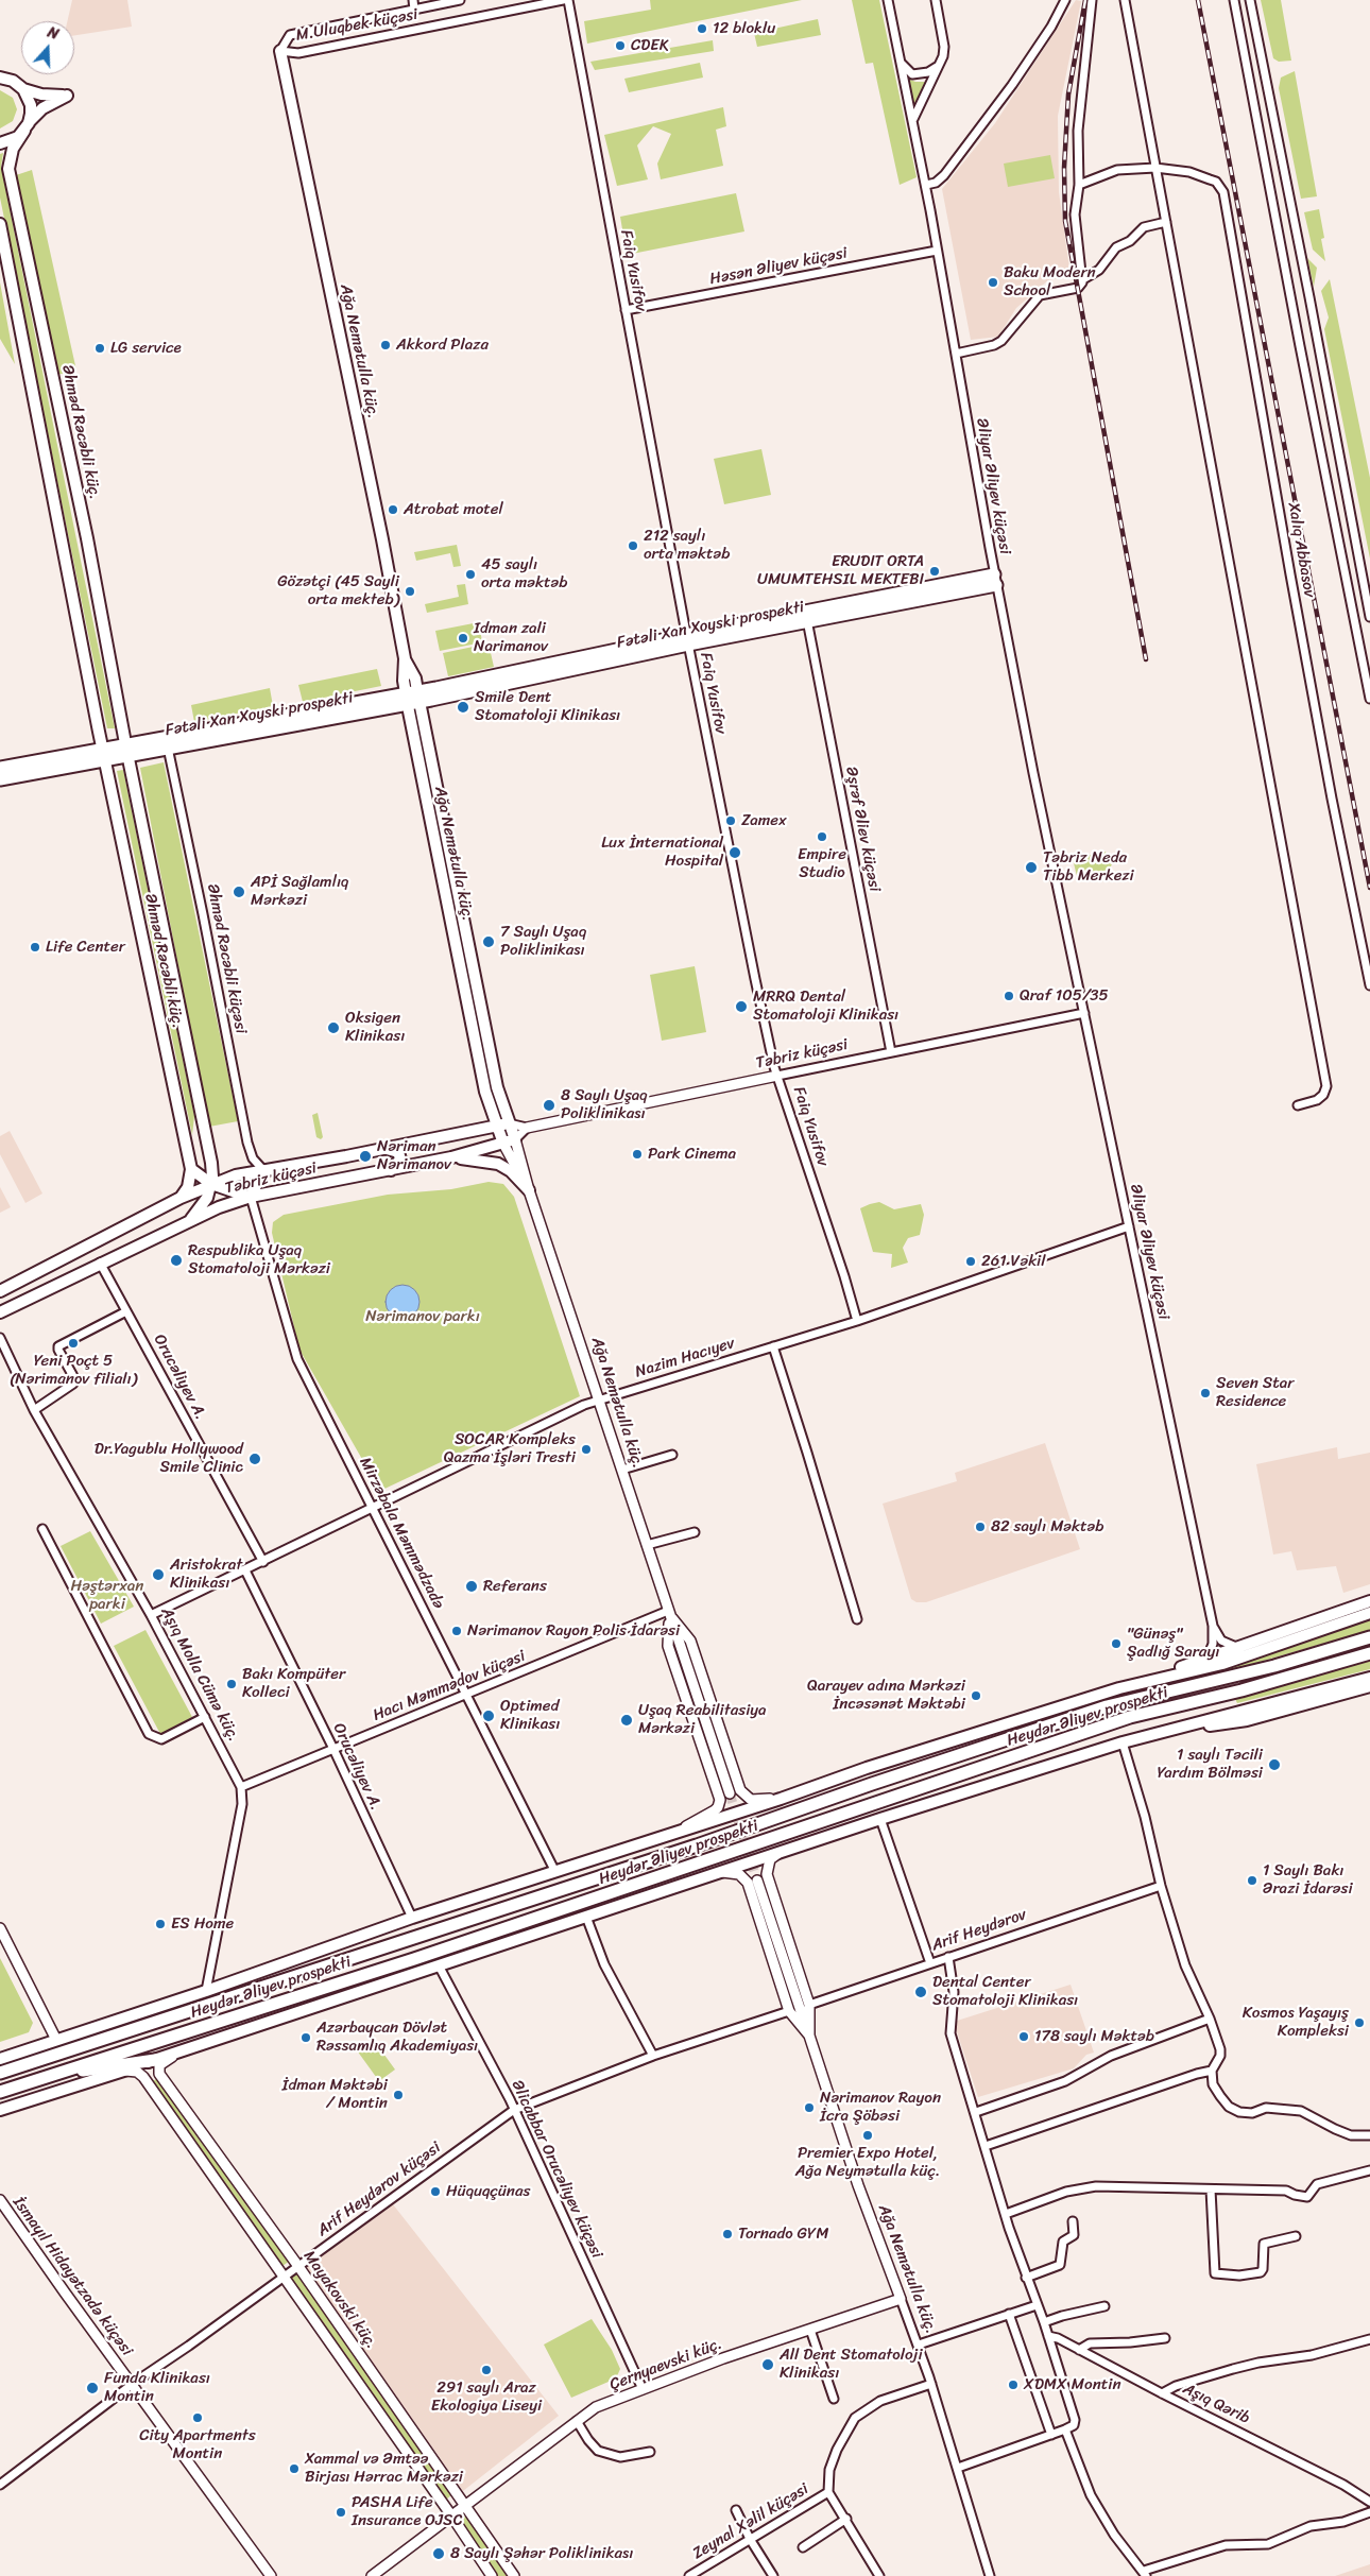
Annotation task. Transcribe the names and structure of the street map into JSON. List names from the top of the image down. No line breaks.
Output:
{"streets":{"main road":["Ağa Nemətulla küç.","Əhməd Rəcəbli küç.","Fətəli Xan Xoyski prospekti","Təbriz küçəsi","Heydər Əliyev prospekti"],"street":["M.Uluqbek küçəsi","Həsən Əliyev küçəsi","Faiq Yusifov","Əliyar Əliyev küçəsi","Xalıq Abbasov","Əşrəf Əliev küçəsi","Əhməd Rəcəbli küçəsi","Nazim Hacıyev","Orucəliyev A.","Mirzəbala Məmmədzadə","Aşıq Molla Cümə küç.","Hacı Məmmədov küçəsi","Arif Heydərov","Əlicabbar Orucəliyev küçəsi","Arif Heydərov küçəsi","İsmayıl Hidayətzadə küçəsi","Mayakovski küç.","Çernyaevski küç.","Aşıq Qərib","Zeynal Xəlil küçəsi"]},"crossings":[["M.Uluqbek küçəsi","Ağa Nemətulla küç."],["Həsən Əliyev küçəsi","Faiq Yusifov"],["Həsən Əliyev küçəsi","Əliyar Əliyev küçəsi"],["Faiq Yusifov","Fətəli Xan Xoyski prospekti"],["Faiq Yusifov","Təbriz küçəsi"],["Faiq Yusifov","Nazim Hacıyev"],["Ağa Nemətulla küç.","Fətəli Xan Xoyski prospekti"],["Ağa Nemətulla küç.","Təbriz küçəsi"],["Ağa Nemətulla küç.","Nazim Hacıyev"],["Ağa Nemətulla küç.","Hacı Məmmədov küçəsi"],["Ağa Nemətulla küç.","Arif Heydərov"],["Ağa Nemətulla küç.","Arif Heydərov küçəsi"],["Ağa Nemətulla küç.","Çernyaevski küç."],["Əhməd Rəcəbli küç.","Fətəli Xan Xoyski prospekti"],["Əhməd Rəcəbli küç.","Təbriz küçəsi"],["Əliyar Əliyev küçəsi","Fətəli Xan Xoyski prospekti"],["Əliyar Əliyev küçəsi","Təbriz küçəsi"],["Əliyar Əliyev küçəsi","Nazim Hacıyev"],["Fətəli Xan Xoyski prospekti","Əşrəf Əliev küçəsi"],["Fətəli Xan Xoyski prospekti","Əhməd Rəcəbli küçəsi"],["Əşrəf Əliev küçəsi","Təbriz küçəsi"],["Əhməd Rəcəbli küçəsi","Təbriz küçəsi"],["Təbriz küçəsi","Orucəliyev A."],["Təbriz küçəsi","Mirzəbala Məmmədzadə"],["Nazim Hacıyev","Orucəliyev A."],["Nazim Hacıyev","Mirzəbala Məmmədzadə"],["Nazim Hacıyev","Aşıq Molla Cümə küç."],["Orucəliyev A.","Hacı Məmmədov küçəsi"],["Mirzəbala Məmmədzadə","Hacı Məmmədov küçəsi"],["Aşıq Molla Cümə küç.","Hacı Məmmədov küçəsi"],["Əlicabbar Orucəliyev küçəsi","Arif Heydərov küçəsi"],["Əlicabbar Orucəliyev küçəsi","Çernyaevski küç."],["Arif Heydərov küçəsi","İsmayıl Hidayətzadə küçəsi"],["Arif Heydərov küçəsi","Mayakovski küç."],["Mayakovski küç.","Çernyaevski küç."]],"parks":["Nərimanov parkı","Həştərxan parki"],"places":["12 bloklu","CDEK","Baku Modern School","Akkord Plaza","LG service","Atrobat motel","212 saylı orta məktəb","ERUDIT ORTA UMUMTEHSIL MEKTEBI","45 saylı orta məktəb","Gözətçi (45 Sayli orta mekteb)","Idman zali Narimanov","Smile Dent Stomatoloji Klinikası","Zamex","Empire Studio","Lux İnternational Hospital","Təbriz Neda Tibb Merkezi","APİ Sağlamlıq Mərkəzi","7 Saylı Uşaq Poliklinikası","Life Center","Qraf 105/35","MRRQ Dental Stomatoloji Klinikası","Oksigen Klinikası","8 Saylı Uşaq Poliklinikası","Park Cinema","Nəriman Nərimanov","Respublika Uşaq Stomatoloji Mərkəzi","261 Vəkil","Yeni Poçt 5 (Nərimanov filialı)","Seven Star Residence","SOCAR Kompleks Qazma İşləri Tresti","Dr.Yagublu Hollywood Smile Clinic","82 saylı Məktəb","Aristokrat Klinikası","Referans","Nərimanov Rayon Polis İdarəsi","\"Günəş\" Şadlığ Sarayı","Bakı Kompüter Kolleci","Qarayev adına Mərkəzi İncəsənət Məktəbi","Optimed Klinikası","Uşaq Reabilitasiya Mərkəzi","1 saylı Təcili Yardım Bölməsi","1 Saylı Bakı Ərazi İdarəsi","ES Home","Dental Center Stomatoloji Klinikası","Kosmos Yaşayış Kompleksi","178 saylı Məktəb","Azərbaycan Dövlət Rəssamlıq Akademiyası","İdman Məktəbi / Montin","Nərimanov Rayon İcra Şöbəsi","Premier Expo Hotel, Ağa Neymətulla küç.","Hüquqçünas","Tornado GYM","All Dent Stomatoloji Klinikası","291 saylı Araz Ekologiya Liseyi","XDMX Montin","Funda Klinikası Montin","City Apartments Montin","Xammal və Əmtəə Birjası Hərrac Mərkəzi","PASHA Life Insurance OJSC","8 Saylı Şəhər Poliklinikası"],"north":"top"}
